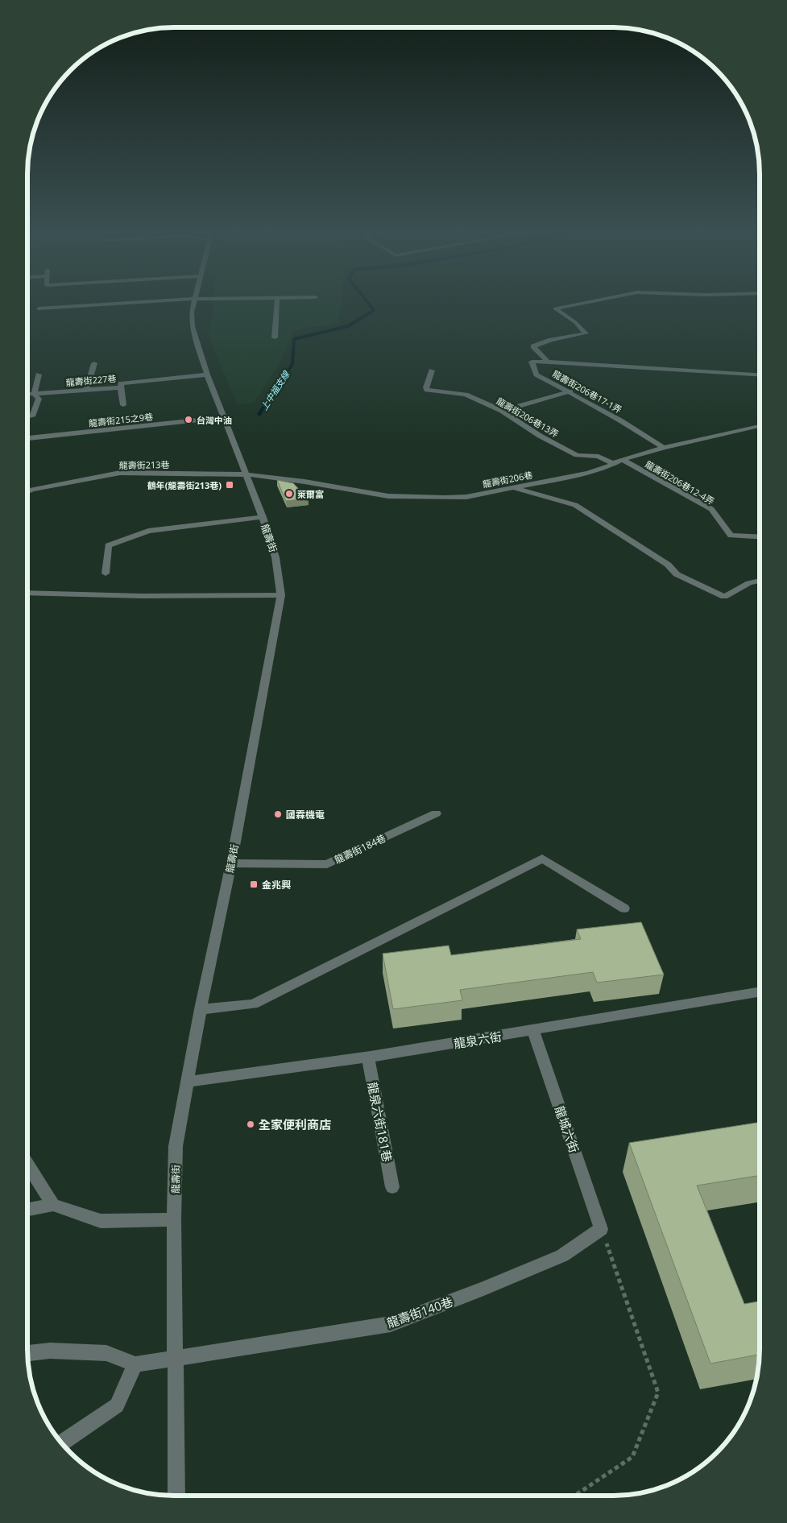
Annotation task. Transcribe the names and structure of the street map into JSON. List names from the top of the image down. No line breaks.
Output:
{"streets":{"street":["龍壽街227巷","龍壽街206巷17-1弄","龍壽街206巷13弄","龍壽街215之9巷","龍壽街213巷","龍壽街206巷","龍壽街206巷12-4弄","龍壽街","龍壽街184巷","龍泉六街","龍泉六街181巷","龍城六街","龍壽街140巷"]},"crossings":[["龍壽街227巷","龍壽街"],["龍壽街206巷17-1弄","龍壽街206巷"],["龍壽街206巷13弄","龍壽街206巷"],["龍壽街215之9巷","龍壽街"],["龍壽街213巷","龍壽街206巷"],["龍壽街213巷","龍壽街"],["龍壽街206巷","龍壽街206巷12-4弄"],["龍壽街206巷","龍壽街"],["龍壽街","龍壽街184巷"],["龍壽街","龍泉六街"],["龍壽街","龍壽街140巷"],["龍泉六街","龍泉六街181巷"],["龍泉六街","龍城六街"],["龍城六街","龍壽街140巷"]],"water":["上中福支線"],"places":{"other":["台灣中油","萊爾富","國霖機電","全家便利商店"],"transit":["鶴年(龍壽街213巷)","金兆興"]}}
